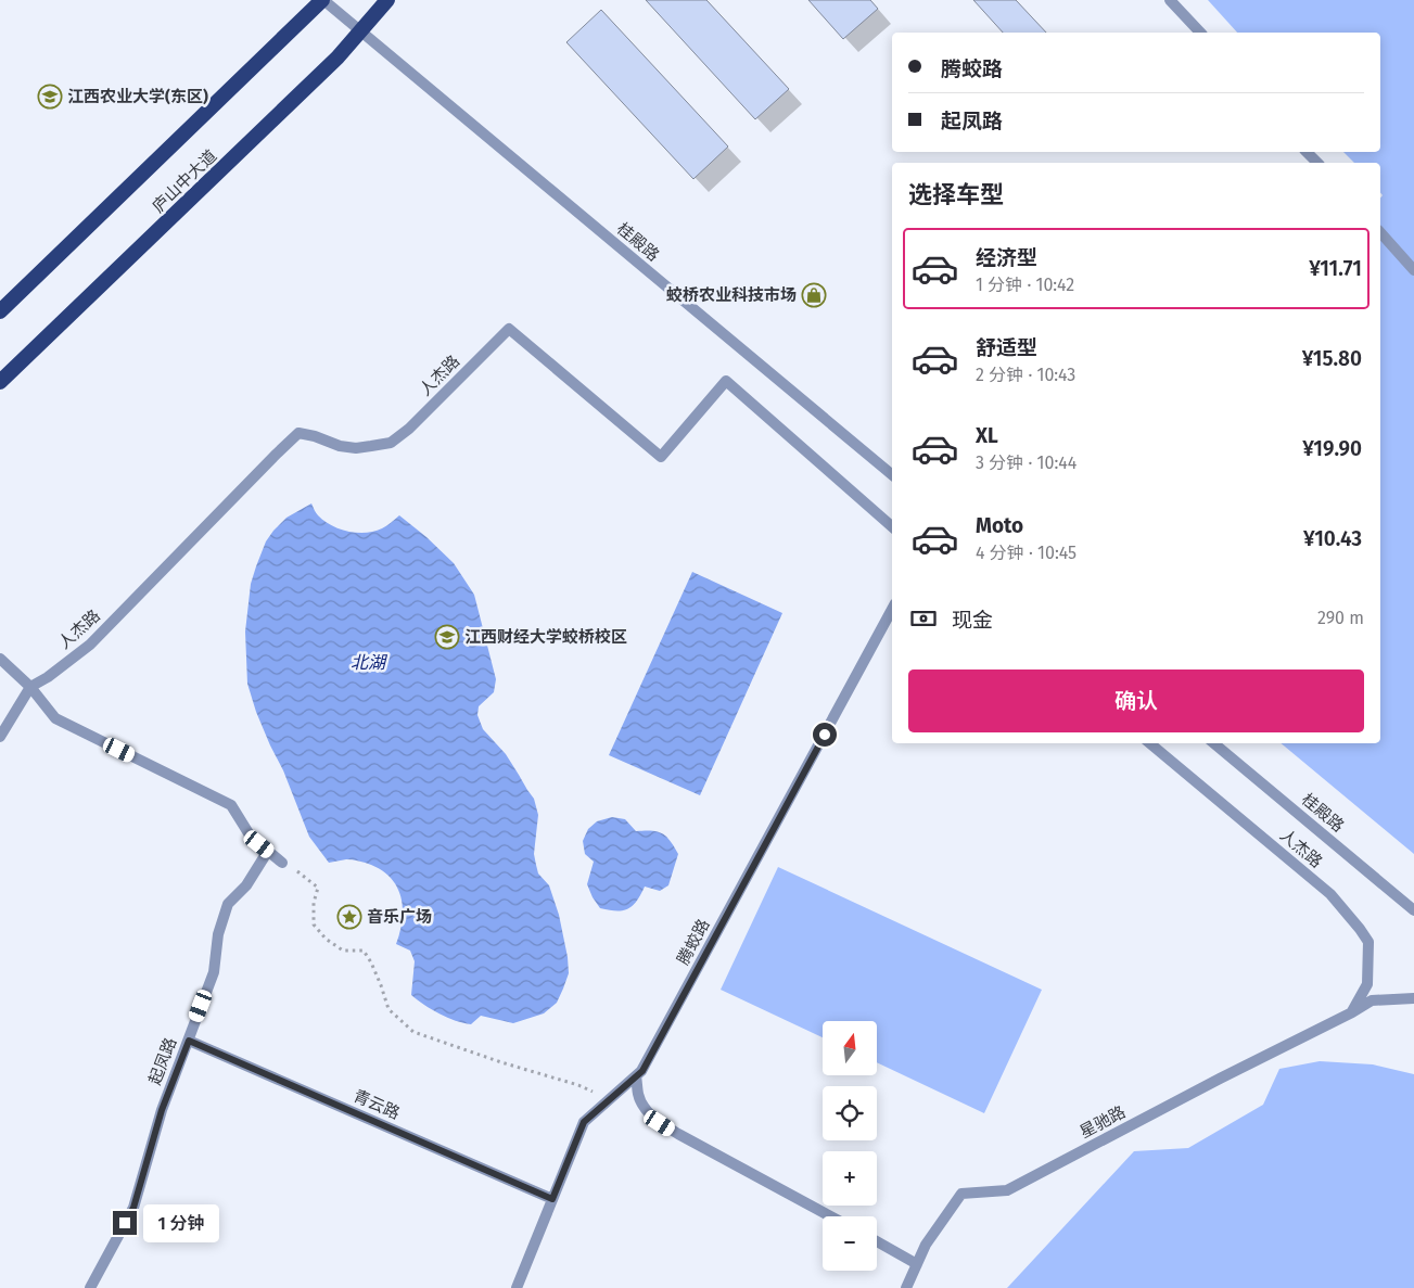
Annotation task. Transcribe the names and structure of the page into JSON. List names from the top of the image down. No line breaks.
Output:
{"streets":{"highway":["庐山中大道"],"lane":["桂殿路","人杰路","腾蛟路","起凤路","青云路","星驰路"]},"crossings":[["庐山中大道","桂殿路"],["人杰路","星驰路"],["腾蛟路","青云路"],["起凤路","青云路"]],"water":["北湖"],"places":{"school or university":["江西农业大学(东区)","江西财经大学蛟桥校区"],"shop":["蛟桥农业科技市场"],"place":["音乐广场"]},"north":"top","page":{"banner":["腾蛟路","起凤路"],"heading":"选择车型","list":[{"name":"经济型","note":"1 分钟 · 10:42","value":"¥11.71"},{"name":"舒适型","note":"2 分钟 · 10:43","value":"¥15.80"},{"name":"XL","note":"3 分钟 · 10:44","value":"¥19.90"},{"name":"Moto","note":"4 分钟 · 10:45","value":"¥10.43"}],"pay":["现金","290 m"],"buttons":"确认","map_buttons":["+","−"],"bubble":"1 分钟"}}
